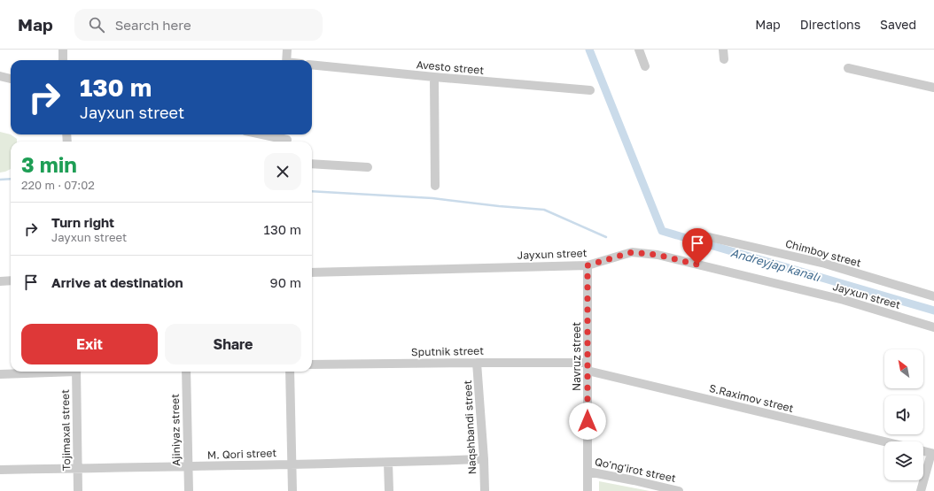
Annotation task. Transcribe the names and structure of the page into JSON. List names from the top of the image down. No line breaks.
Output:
{"streets":{"street":["Avesto street","Chimboy street","Jayxun street","Sputnik street","Navruz street","S.Raximov street","Naqshbandi street","Tojimaxal street","Ajiniyaz street","M. Qori street","Qo'ng'irot street"]},"crossings":[["Jayxun street","Navruz street"],["Sputnik street","Navruz street"],["Sputnik street","S.Raximov street"],["Sputnik street","Naqshbandi street"],["Navruz street","S.Raximov street"],["Navruz street","Qo'ng'irot street"],["Naqshbandi street","M. Qori street"],["Tojimaxal street","M. Qori street"],["Ajiniyaz street","M. Qori street"]],"water":["Andreyjap kanalı"],"north":"top left","page":{"header":"Map","search":"Search here","nav":["Map","Directions","Saved"],"turn":["130 m","Jayxun street"],"heading":["3 min","220 m · 07:02"],"list":[{"name":"Turn right","note":"Jayxun street","value":"130 m"},{"name":"Arrive at destination","value":"90 m"}],"buttons":["Exit","Share"]}}
